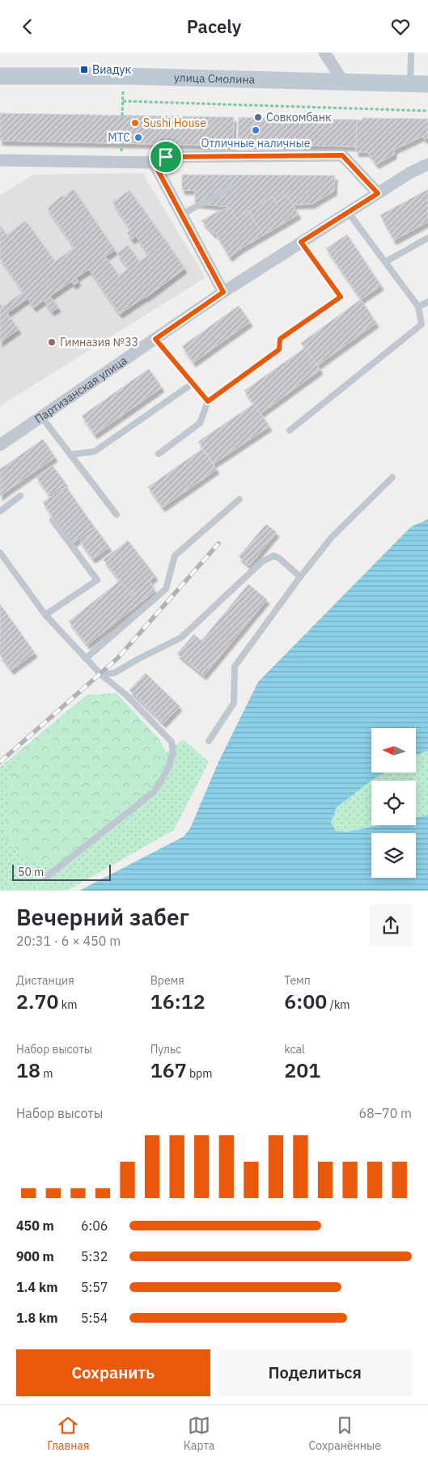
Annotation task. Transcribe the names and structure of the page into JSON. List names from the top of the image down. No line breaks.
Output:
{"streets":{"main road":["улица Смолина"],"street":["Партизанская улица"]},"places":{"transit":["Виадук"],"other":["Совкомбанк","Sushi House","Отличные наличные","МТС","Гимназия №33"]},"scale_bar":"50 m","north":"left","page":{"header":"Pacely","scale":"50 m","heading":["Вечерний забег","20:31 · 6 × 450 m"],"stats":[["Дистанция","2.70 km"],["Время","16:12"],["Темп","6:00 /km"],["Набор высоты","18 m"],["Пульс","167 bpm"],["kcal","201"]],"chart":["Набор высоты","68–70 m"],"list":[{"name":"450 m","note":"6:06"},{"name":"900 m","note":"5:32"},{"name":"1.4 km","note":"5:57"},{"name":"1.8 km","note":"5:54"}],"buttons":["Сохранить","Поделиться"],"tabs":["Главная","Карта","Сохранённые"]}}
